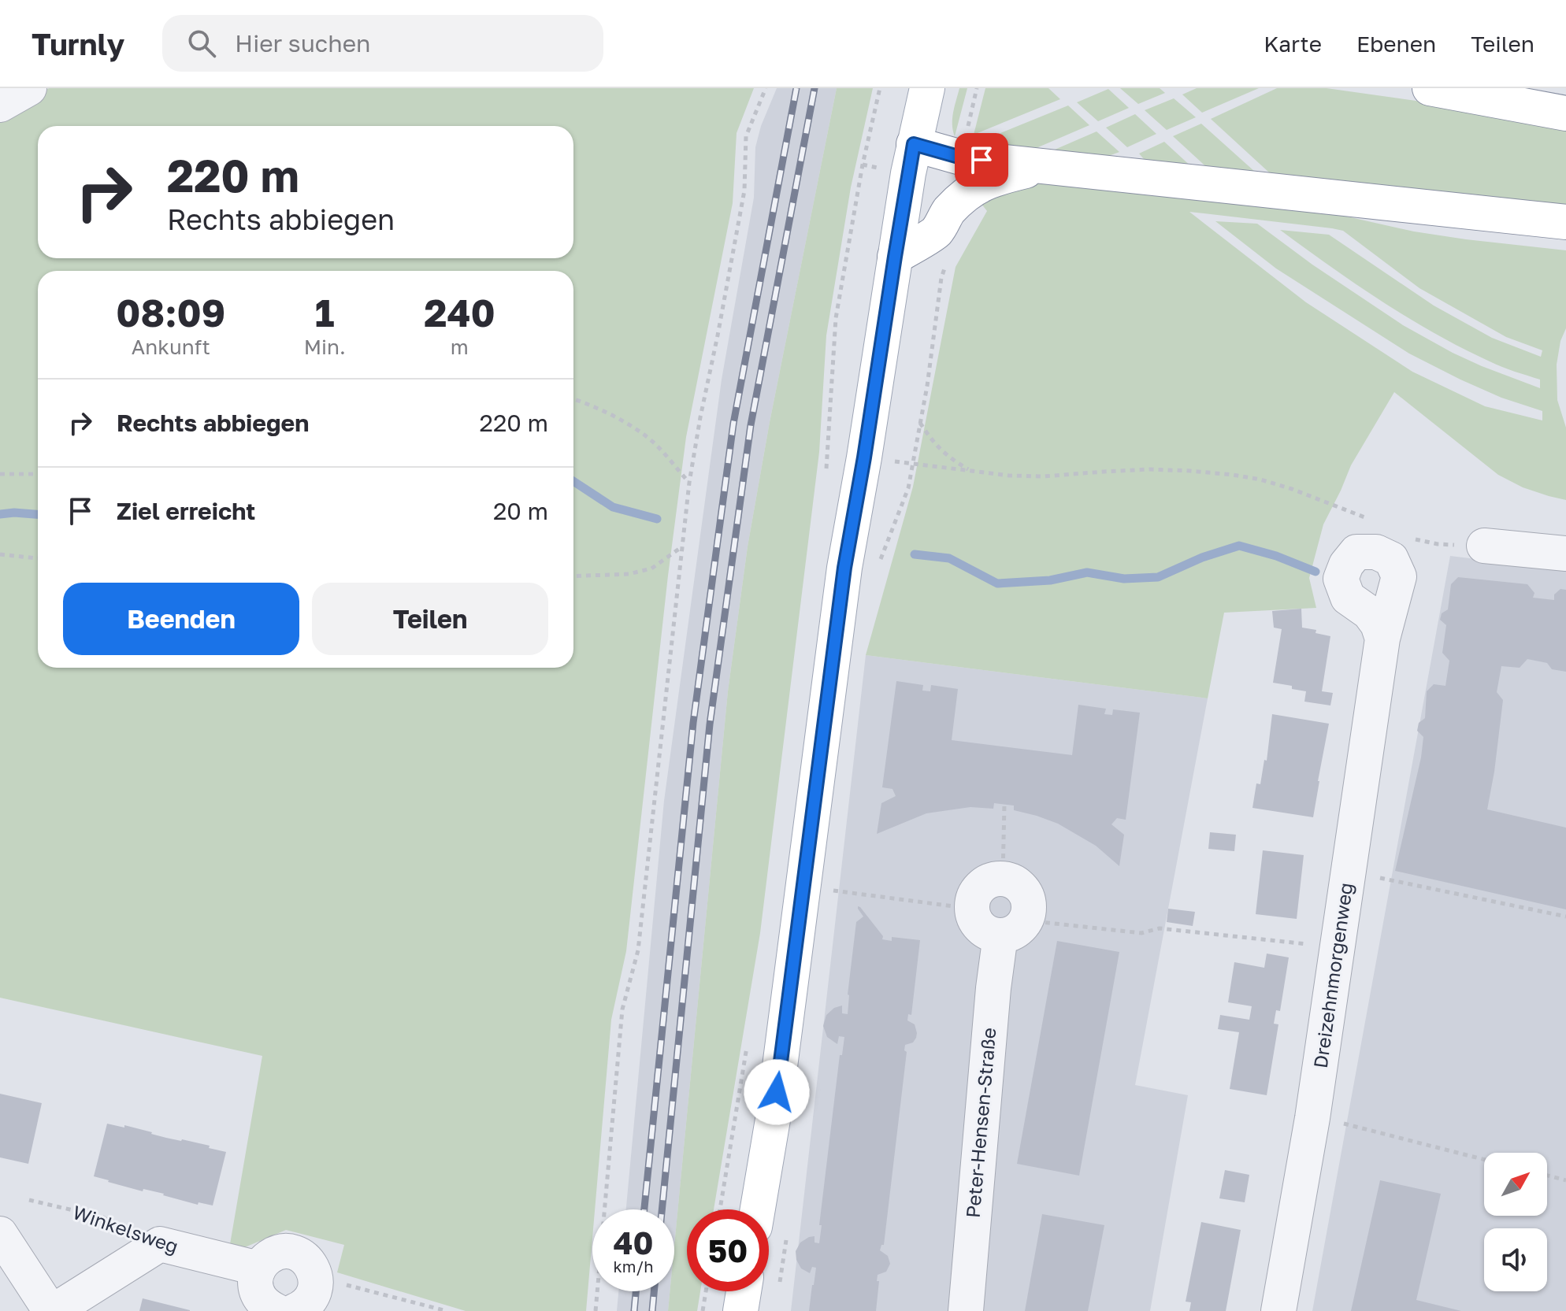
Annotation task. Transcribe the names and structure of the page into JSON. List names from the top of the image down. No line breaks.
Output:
{"streets":{"street":["Dreizehnmorgenweg","Peter-Hensen-Straße","Winkelsweg"]},"north":"top right","page":{"header":"Turnly","search":"Hier suchen","nav":["Karte","Ebenen","Teilen"],"turn":["220 m","Rechts abbiegen"],"eta":["08:09","Ankunft","1","Min.","240","m"],"list":[{"name":"Rechts abbiegen","value":"220 m"},{"name":"Ziel erreicht","value":"20 m"}],"buttons":["Beenden","Teilen"],"speed":"40 km/h","limit":"50"}}
